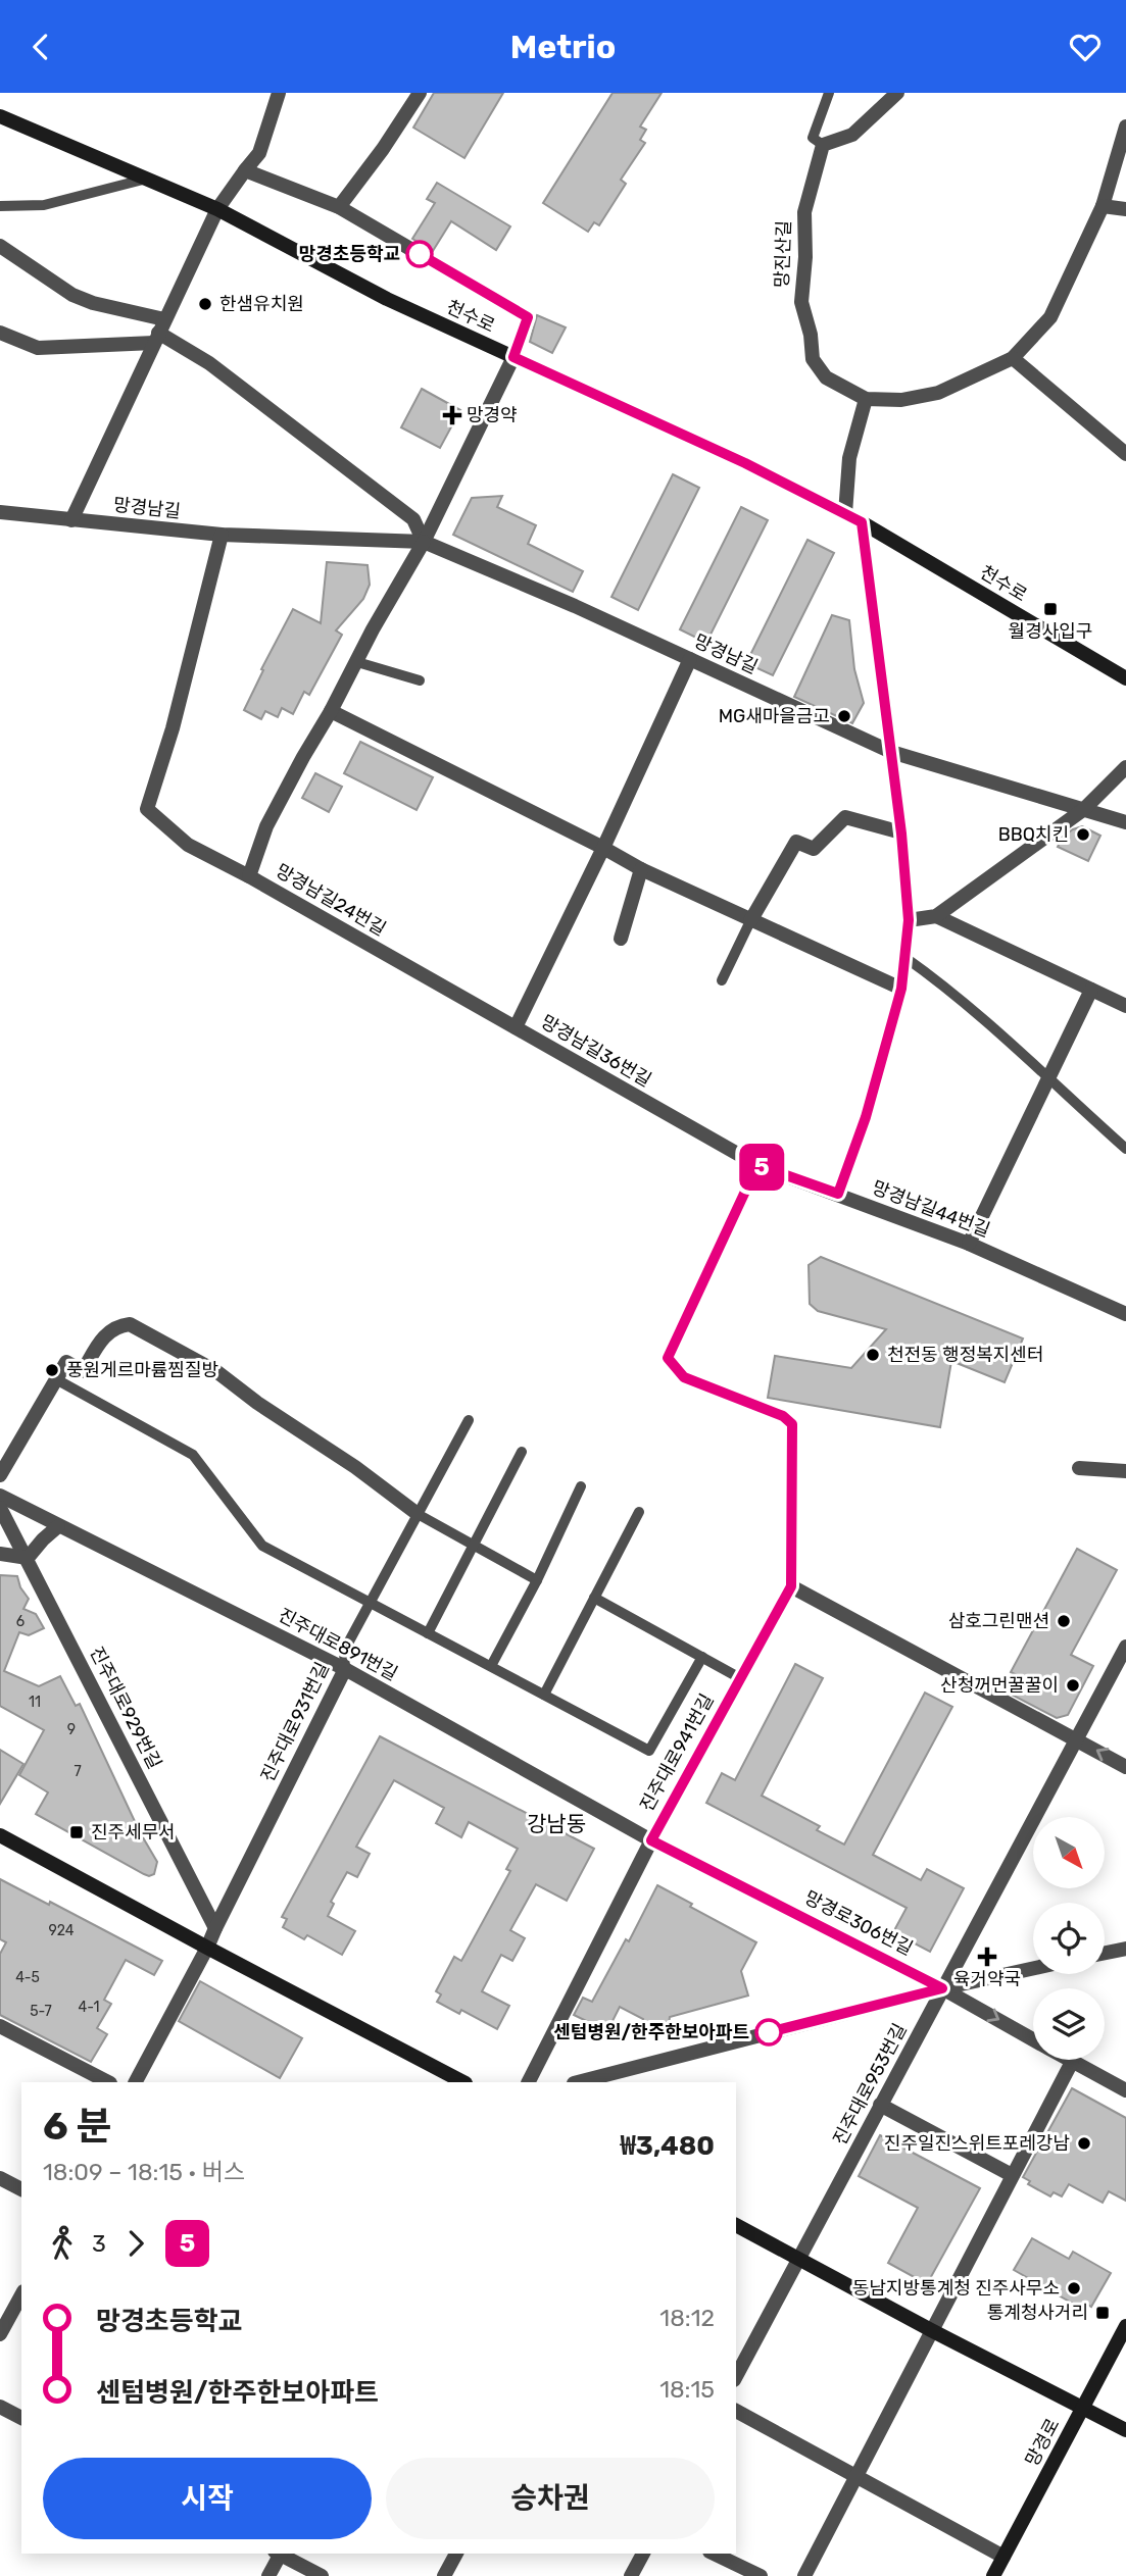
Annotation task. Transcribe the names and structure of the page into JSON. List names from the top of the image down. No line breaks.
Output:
{"streets":{"street":["망진산길","천수로","망경남길","망경남길24번길","망경남길36번길","망경남길44번길","진주대로891번길","진주대로929번길","진주대로931번길","진주대로941번길","망경로306번길","진주대로953번길","망경로"]},"crossings":[["망경남길","망경남길24번길"],["망경남길","망경남길36번길"],["망경남길24번길","망경남길36번길"],["망경남길36번길","망경남길44번길"],["망경남길36번길","진주대로941번길"],["진주대로891번길","진주대로931번길"],["진주대로891번길","진주대로941번길"],["진주대로891번길","망경로306번길"],["진주대로929번길","진주대로931번길"],["진주대로941번길","망경로306번길"],["망경로306번길","진주대로953번길"]],"districts":["강남동"],"places":{"other":["망경초등학교","한샘유치원","MG새마을금고","BBQ치킨","천전동 행정복지센터","풍원게르마륨찜질방","삼호그린맨션","산청꺼먼꿀꿀이","센텀병원/한주한보아파트","진주일진스위트포레강남","동남지방통계청 진주사무소"],"health":["망경약","육거약국"],"transit":["월경사입구","진주세무서","통계청사거리"]},"lines":["bus line 5"],"house_numbers":["6","11","9","7","924","4-5","4-1","5-7"],"north":"bottom right","page":{"header":"Metrio","on_map":"5","heading":["6 분","18:09 – 18:15 · 버스","₩3,480"],"legs":["3","5"],"list":[{"name":"망경초등학교","value":"18:12"},{"name":"센텀병원/한주한보아파트","value":"18:15"}],"buttons":["시작","승차권"]}}
